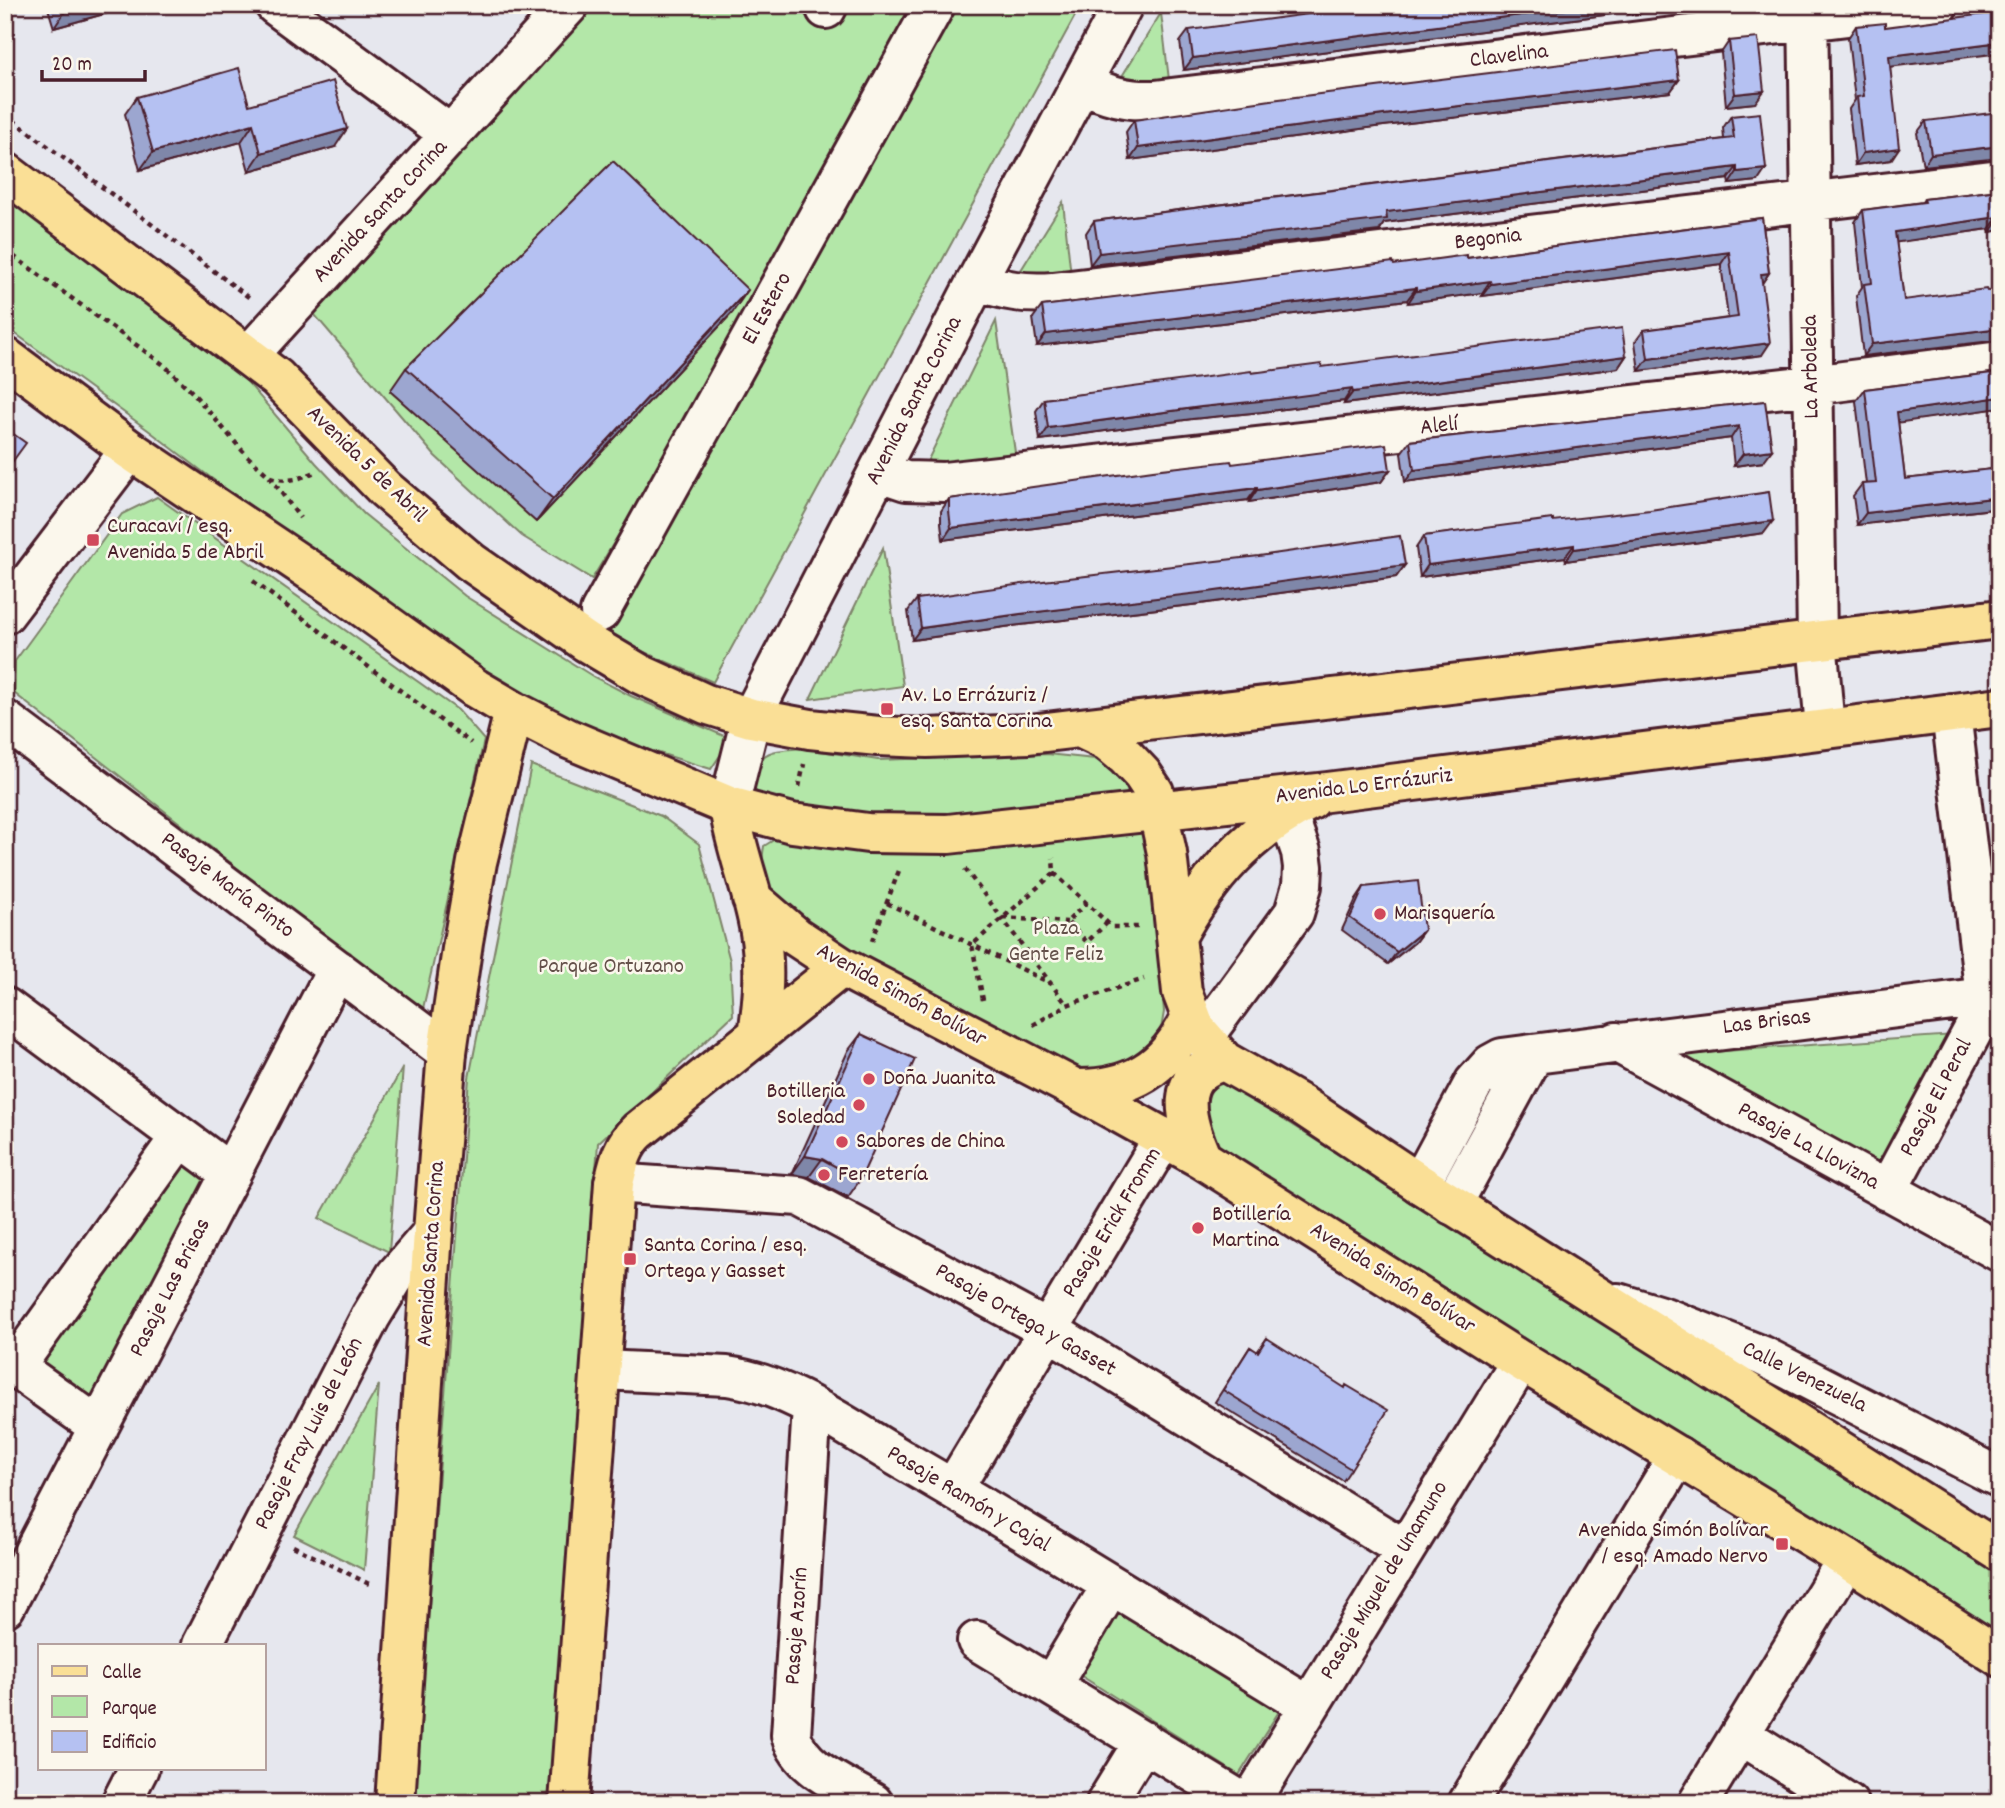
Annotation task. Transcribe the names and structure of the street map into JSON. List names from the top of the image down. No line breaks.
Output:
{"streets":{"main road":["Avenida Santa Corina","Avenida 5 de Abril","Avenida Lo Errázuriz","Avenida Simón Bolívar"],"street":["Clavelina","Begonia","El Estero","La Arboleda","Alelí","Pasaje María Pinto","Las Brisas","Pasaje El Peral","Pasaje La Llovizna","Pasaje Erick Fromm","Pasaje Las Brisas","Pasaje Ortega y Gasset","Calle Venezuela","Pasaje Fray Luis de León","Pasaje Ramón y Cajal","Pasaje Miguel de Unamuno","Pasaje Azorín"]},"crossings":[["Clavelina","Avenida Santa Corina"],["Clavelina","La Arboleda"],["Avenida Santa Corina","Begonia"],["Avenida Santa Corina","Alelí"],["Avenida Santa Corina","Avenida 5 de Abril"],["Avenida Santa Corina","Avenida Lo Errázuriz"],["Avenida Santa Corina","Pasaje María Pinto"],["Avenida Santa Corina","Pasaje Fray Luis de León"],["Begonia","La Arboleda"],["La Arboleda","Alelí"],["La Arboleda","Avenida Lo Errázuriz"],["Pasaje María Pinto","Pasaje Las Brisas"],["Avenida Simón Bolívar","Pasaje Erick Fromm"],["Avenida Simón Bolívar","Pasaje Miguel de Unamuno"],["Las Brisas","Pasaje El Peral"],["Las Brisas","Pasaje La Llovizna"],["Pasaje El Peral","Pasaje La Llovizna"],["Pasaje Erick Fromm","Pasaje Ortega y Gasset"],["Pasaje Erick Fromm","Pasaje Ramón y Cajal"],["Pasaje Ortega y Gasset","Pasaje Miguel de Unamuno"],["Pasaje Ramón y Cajal","Pasaje Miguel de Unamuno"],["Pasaje Ramón y Cajal","Pasaje Azorín"]],"parks":["Plaza Gente Feliz","Parque Ortuzano"],"places":{"transit":["Curacaví / esq. Avenida 5 de Abril","Av. Lo Errázuriz / esq. Santa Corina","Santa Corina / esq. Ortega y Gasset","Avenida Simón Bolívar / esq. Amado Nervo"],"other":["Marisquería","Doña Juanita","Botilleria Soledad","Sabores de China","Ferretería","Botillería Martina"]},"legend":["Calle","Parque","Edificio"],"scale_bar":"20 m"}
